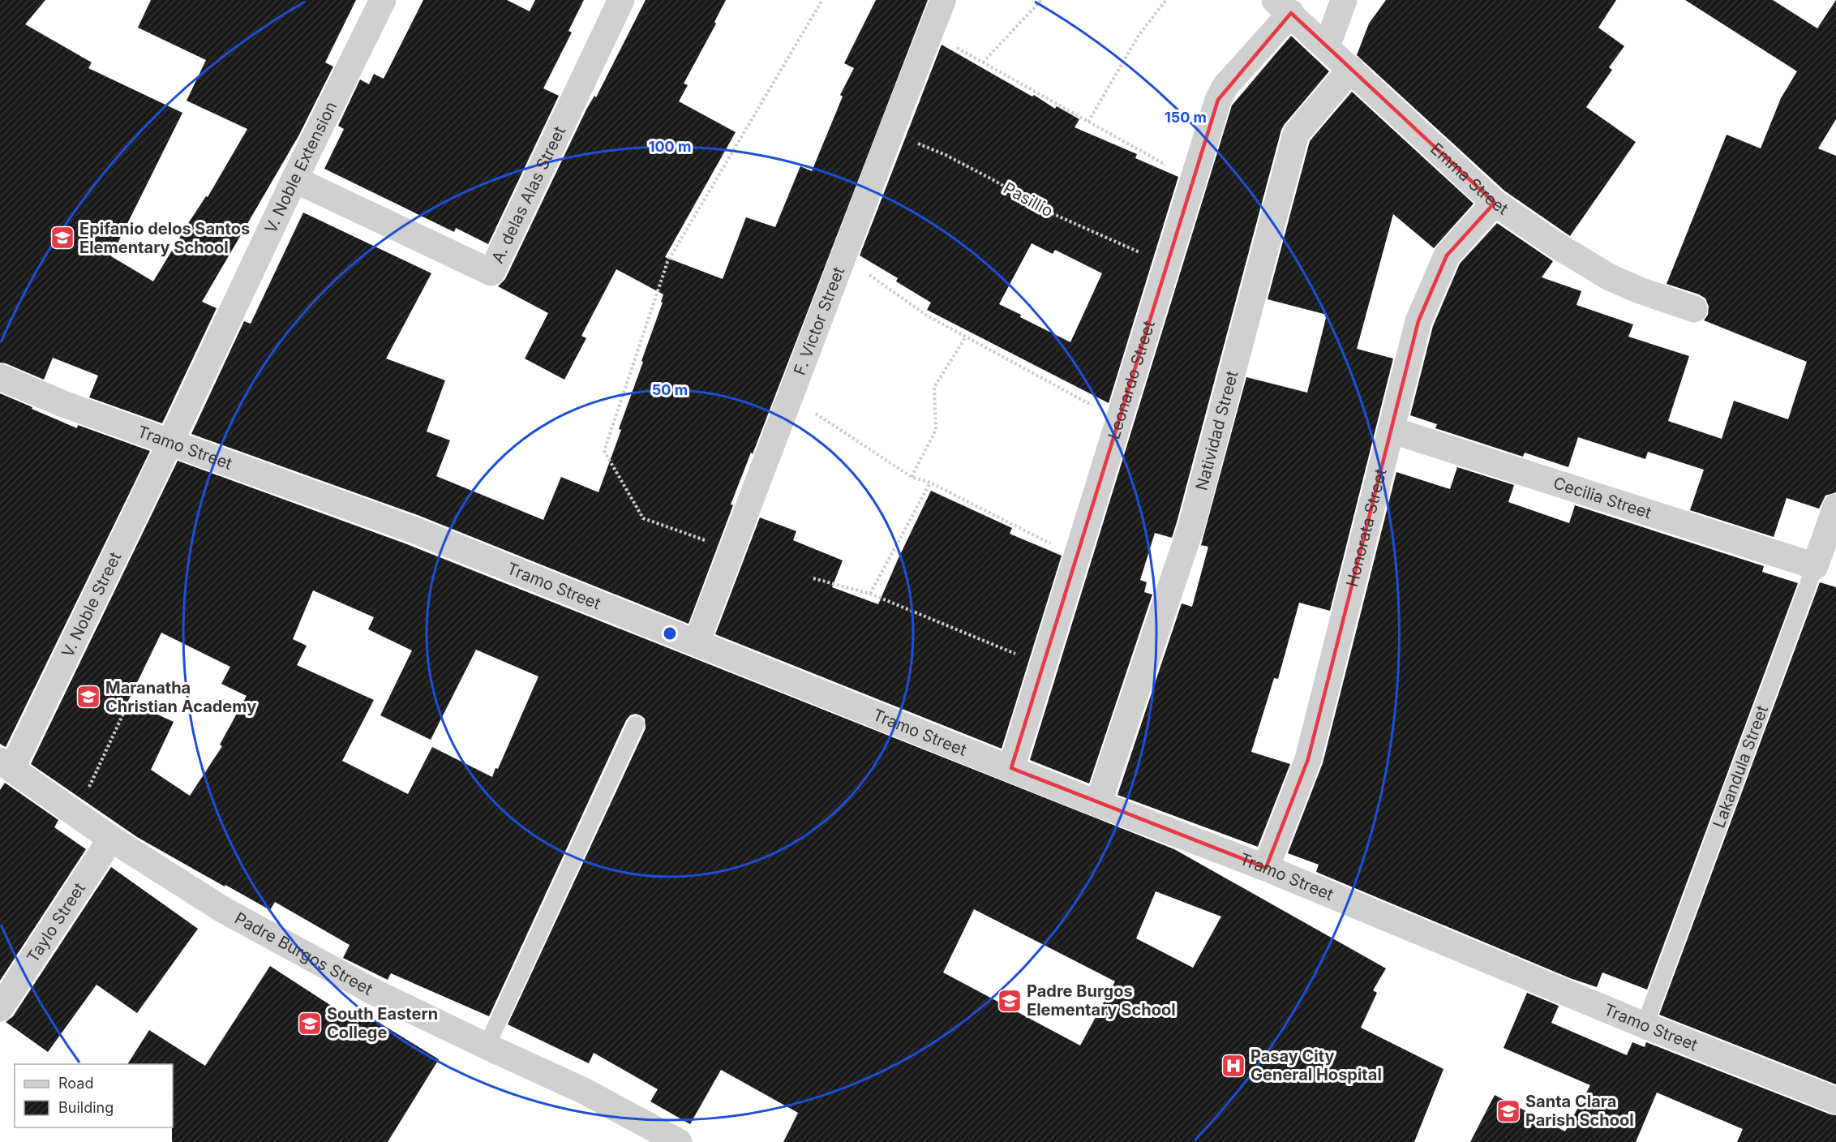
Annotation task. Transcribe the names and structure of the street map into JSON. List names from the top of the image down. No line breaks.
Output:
{"streets":{"street":["V. Noble Extension","Emma Street","A. delas Alas Street","F. Victor Street","Leonardo Street","Natividad Street","Tramo Street","Cecilia Street","Honorata Street","V. Noble Street","Lakandula Street","Taylo Street","Padre Burgos Street"],"path":["Pasillio"]},"crossings":[["V. Noble Extension","A. delas Alas Street"],["V. Noble Extension","Tramo Street"],["V. Noble Extension","V. Noble Street"],["Emma Street","Leonardo Street"],["Emma Street","Natividad Street"],["Emma Street","Honorata Street"],["Pasillio","F. Victor Street"],["Pasillio","Leonardo Street"],["F. Victor Street","Tramo Street"],["Leonardo Street","Tramo Street"],["Natividad Street","Tramo Street"],["Tramo Street","Honorata Street"],["Tramo Street","V. Noble Street"],["Tramo Street","Lakandula Street"],["Cecilia Street","Honorata Street"],["Cecilia Street","Lakandula Street"],["V. Noble Street","Padre Burgos Street"],["Taylo Street","Padre Burgos Street"]],"places":{"school or university":["Epifanio delos Santos Elementary School","Maranatha Christian Academy","Padre Burgos Elementary School","South Eastern College","Santa Clara Parish School"],"hospital":["Pasay City General Hospital"]},"legend":["Road","Building"],"rings":["150 m","100 m","50 m"]}
